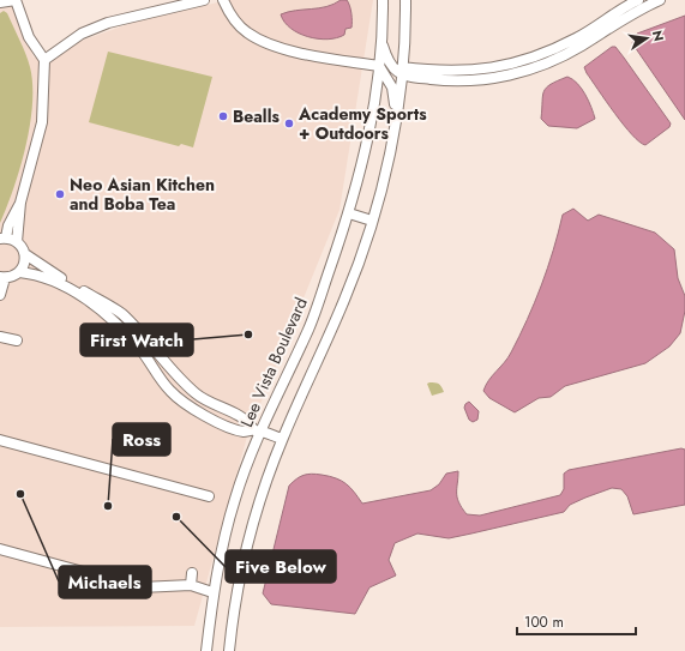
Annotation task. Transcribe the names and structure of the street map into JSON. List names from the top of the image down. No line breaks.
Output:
{"streets":{"street":["Lee Vista Boulevard"]},"places":["Bealls","Academy Sports + Outdoors","Neo Asian Kitchen and Boba Tea","First Watch","Michaels","Ross","Five Below"],"scale_bar":"100 m","north":"right"}
